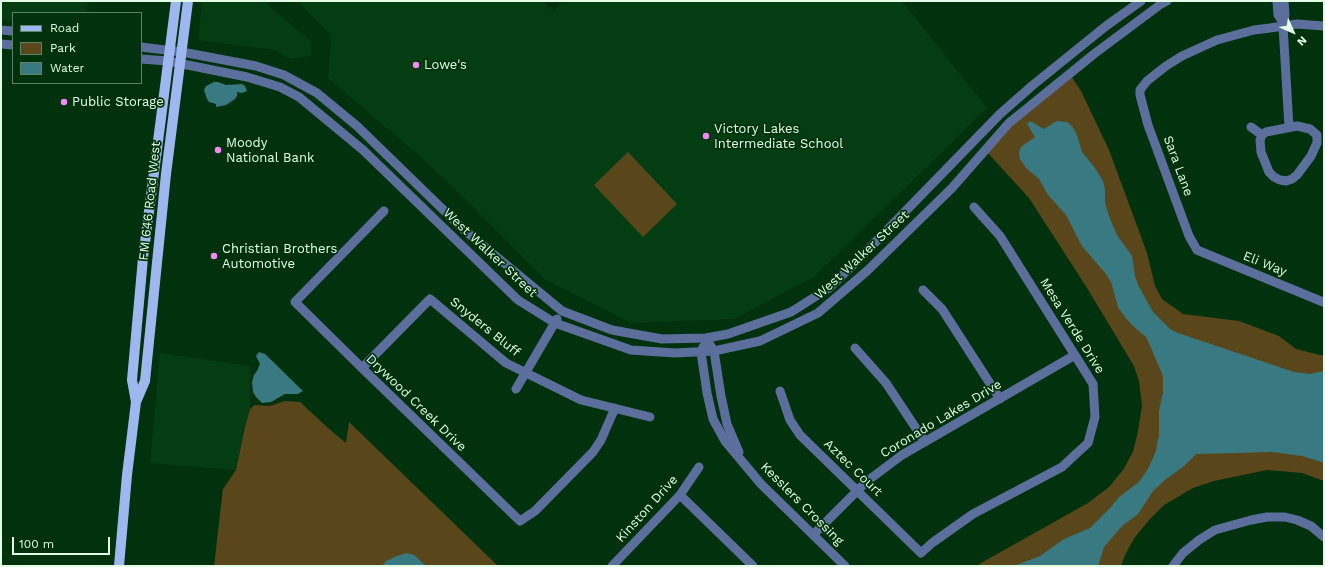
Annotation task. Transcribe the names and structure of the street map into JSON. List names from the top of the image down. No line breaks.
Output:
{"streets":{"main road":["FM 646 Road West"],"street":["Sara Lane","West Walker Street","Eli Way","Mesa Verde Drive","Snyders Bluff","Drywood Creek Drive","Coronado Lakes Drive","Aztec Court","Kesslers Crossing","Kinston Drive"]},"crossings":[["Sara Lane","Eli Way"],["FM 646 Road West","West Walker Street"],["West Walker Street","Kesslers Crossing"],["Mesa Verde Drive","Coronado Lakes Drive"],["Mesa Verde Drive","Aztec Court"],["Snyders Bluff","Drywood Creek Drive"],["Coronado Lakes Drive","Aztec Court"],["Coronado Lakes Drive","Kesslers Crossing"]],"places":["Lowe's","Public Storage","Victory Lakes Intermediate School","Moody National Bank","Christian Brothers Automotive"],"legend":["Road","Park","Water"],"scale_bar":"100 m","north":"bottom right"}
